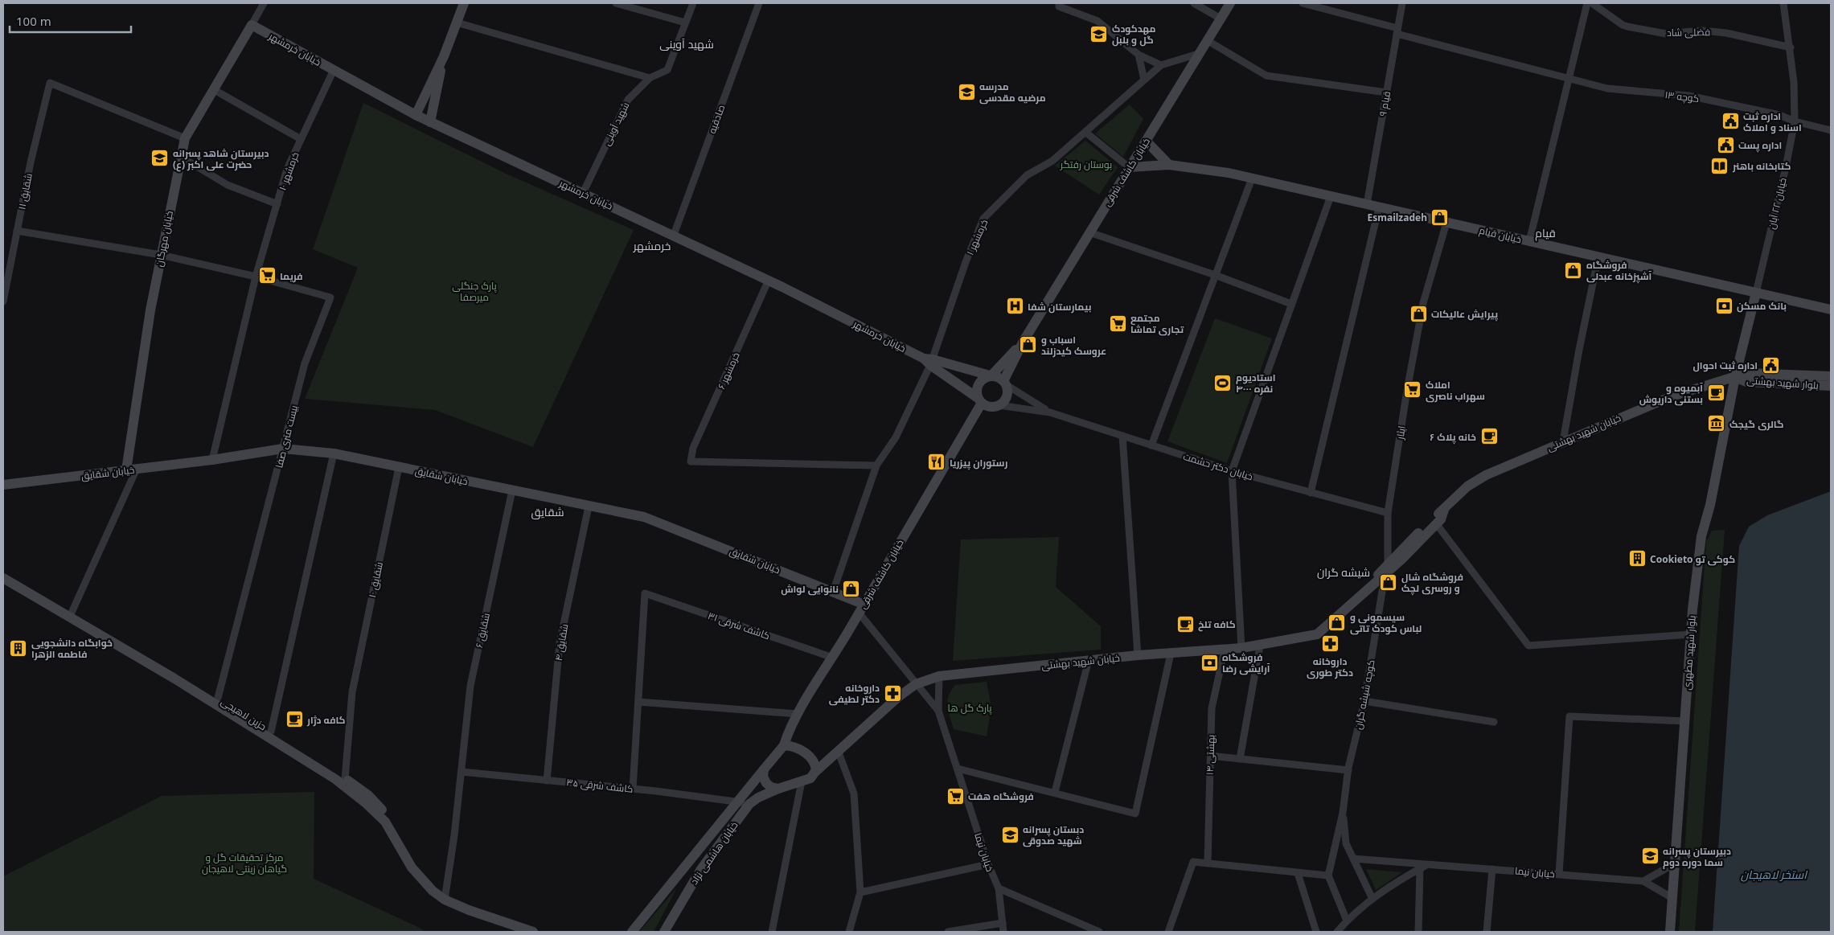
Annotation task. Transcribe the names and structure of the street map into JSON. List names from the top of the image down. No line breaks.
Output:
{"streets":{"main road":["خیابان خرمشهر","خیابان کاشف شرقی","خیابان ۲۲ آبان","خیابان قیام","خیابان مهرگان","بلوار شهید بهشتی","خیابان شهید بهشتی","خیابان شقایق","بلوار شهید مطهری","حزین لاهیجی","خیابان هاشمی نژاد"],"street":["فضلی شاد","کوچه ۱۳","قیام ۹","صادقیه","شهید آوینی","خرمشهر ۱۰","شقایق ۱۱","خرمشهر ۱","خرمشهر ۶","ایثار","بیست متری صفا","خیابان دکتر حشمت","شقایق ۱۰","کاشف شرقی ۳۱","شقایق ۶","شقایق ۴","کوچه شیشه گران","بهشتی ۱۴","کاشف شرقی ۳۵","خیابان نیما"]},"crossings":[["فضلی شاد","خیابان ۲۲ آبان"],["خیابان خرمشهر","صادقیه"],["خیابان خرمشهر","شهید آوینی"],["خیابان خرمشهر","خرمشهر ۱۰"],["خیابان خرمشهر","خرمشهر ۱"],["خیابان خرمشهر","خیابان مهرگان"],["خیابان خرمشهر","خرمشهر ۶"],["کوچه ۱۳","قیام ۹"],["کوچه ۱۳","خیابان ۲۲ آبان"],["قیام ۹","خیابان قیام"],["خرمشهر ۱۰","بیست متری صفا"],["خرمشهر ۱۰","خیابان شقایق"],["خیابان کاشف شرقی","خیابان قیام"],["خیابان کاشف شرقی","خیابان شهید بهشتی"],["خیابان کاشف شرقی","خیابان شقایق"],["خیابان کاشف شرقی","کاشف شرقی ۳۱"],["خیابان کاشف شرقی","خیابان نیما"],["خیابان کاشف شرقی","خیابان هاشمی نژاد"],["شقایق ۱۱","خیابان مهرگان"],["خیابان ۲۲ آبان","خیابان قیام"],["خیابان ۲۲ آبان","بلوار شهید بهشتی"],["خیابان ۲۲ آبان","خیابان شهید بهشتی"],["خیابان ۲۲ آبان","بلوار شهید مطهری"],["خیابان قیام","ایثار"],["خرمشهر ۱","خرمشهر ۶"],["خرمشهر ۱","خیابان شقایق"],["خیابان مهرگان","خیابان شقایق"],["بلوار شهید بهشتی","خیابان شهید بهشتی"],["بلوار شهید بهشتی","بلوار شهید مطهری"],["ایثار","خیابان شهید بهشتی"],["ایثار","خیابان دکتر حشمت"],["خیابان شهید بهشتی","بلوار شهید مطهری"],["خیابان شهید بهشتی","کوچه شیشه گران"],["خیابان شهید بهشتی","بهشتی ۱۴"],["خیابان شهید بهشتی","خیابان نیما"],["خیابان شهید بهشتی","خیابان هاشمی نژاد"],["بیست متری صفا","خیابان شقایق"],["بیست متری صفا","حزین لاهیجی"],["خیابان شقایق","شقایق ۱۰"],["خیابان شقایق","شقایق ۶"],["خیابان شقایق","شقایق ۴"],["خیابان شقایق","خیابان نیما"],["شقایق ۱۰","حزین لاهیجی"],["شقایق ۶","حزین لاهیجی"],["شقایق ۶","کاشف شرقی ۳۵"],["شقایق ۴","کاشف شرقی ۳۵"],["بلوار شهید مطهری","خیابان نیما"],["کاشف شرقی ۳۵","خیابان هاشمی نژاد"]],"districts":["شهید آوینی","قیام","خرمشهر","شقایق","شیشه گران"],"water":["استخر لاهیجان"],"parks":["بوستان رفتگر","پارک جنگلی میرصفا","پارک گل ها","مرکز تحقیقات گل و گیاهان زینتی لاهیجان"],"places":{"school or university":["مهدکودک گل و بلبل","مدرسه مرضیه مقدسی","دبیرستان شاهد پسرانه حضرت علی اکبر (ع)","دبستان پسرانه شهید صدوقی","دبیرستان پسرانه سما دوره دوم"],"public building":["اداره ثبت اسناد و املاک","اداره پست","اداره ثبت احوال"],"library":["کتابخانه باهنر"],"shop":["Esmailzadeh","فروشگاه آشپزخانه عبدلی","پیرایش عالیکات","اسباب و عروسک کیدزلند","فروشگاه شال و روسری لچک","نانوایی لواش","سیسمونی و لباس کودک تاتی"],"supermarket":["فریما","مجتمع تجاری تماشا","املاک سهراب ناصری","فروشگاه هفت"],"bank":["بانک مسکن","فروشگاه آرایشی رضا"],"hospital":["بیمارستان شفا"],"sports":["استادیوم ۴۰۰۰ نفره"],"cafe":["آبمیوه و بستنی داریوش","خانه پلاک ۶","کافه تلخ","کافه دژار"],"museum":["گالری گیجک"],"restaurant":["رستوران پیزریا"],"building":["Cookieto کوکی تو","خوابگاه دانشجویی فاطمه الزهرا"],"pharmacy":["داروخانه دکتر طوری","داروخانه دکتر لطیفی"]},"scale_bar":"100 m"}
